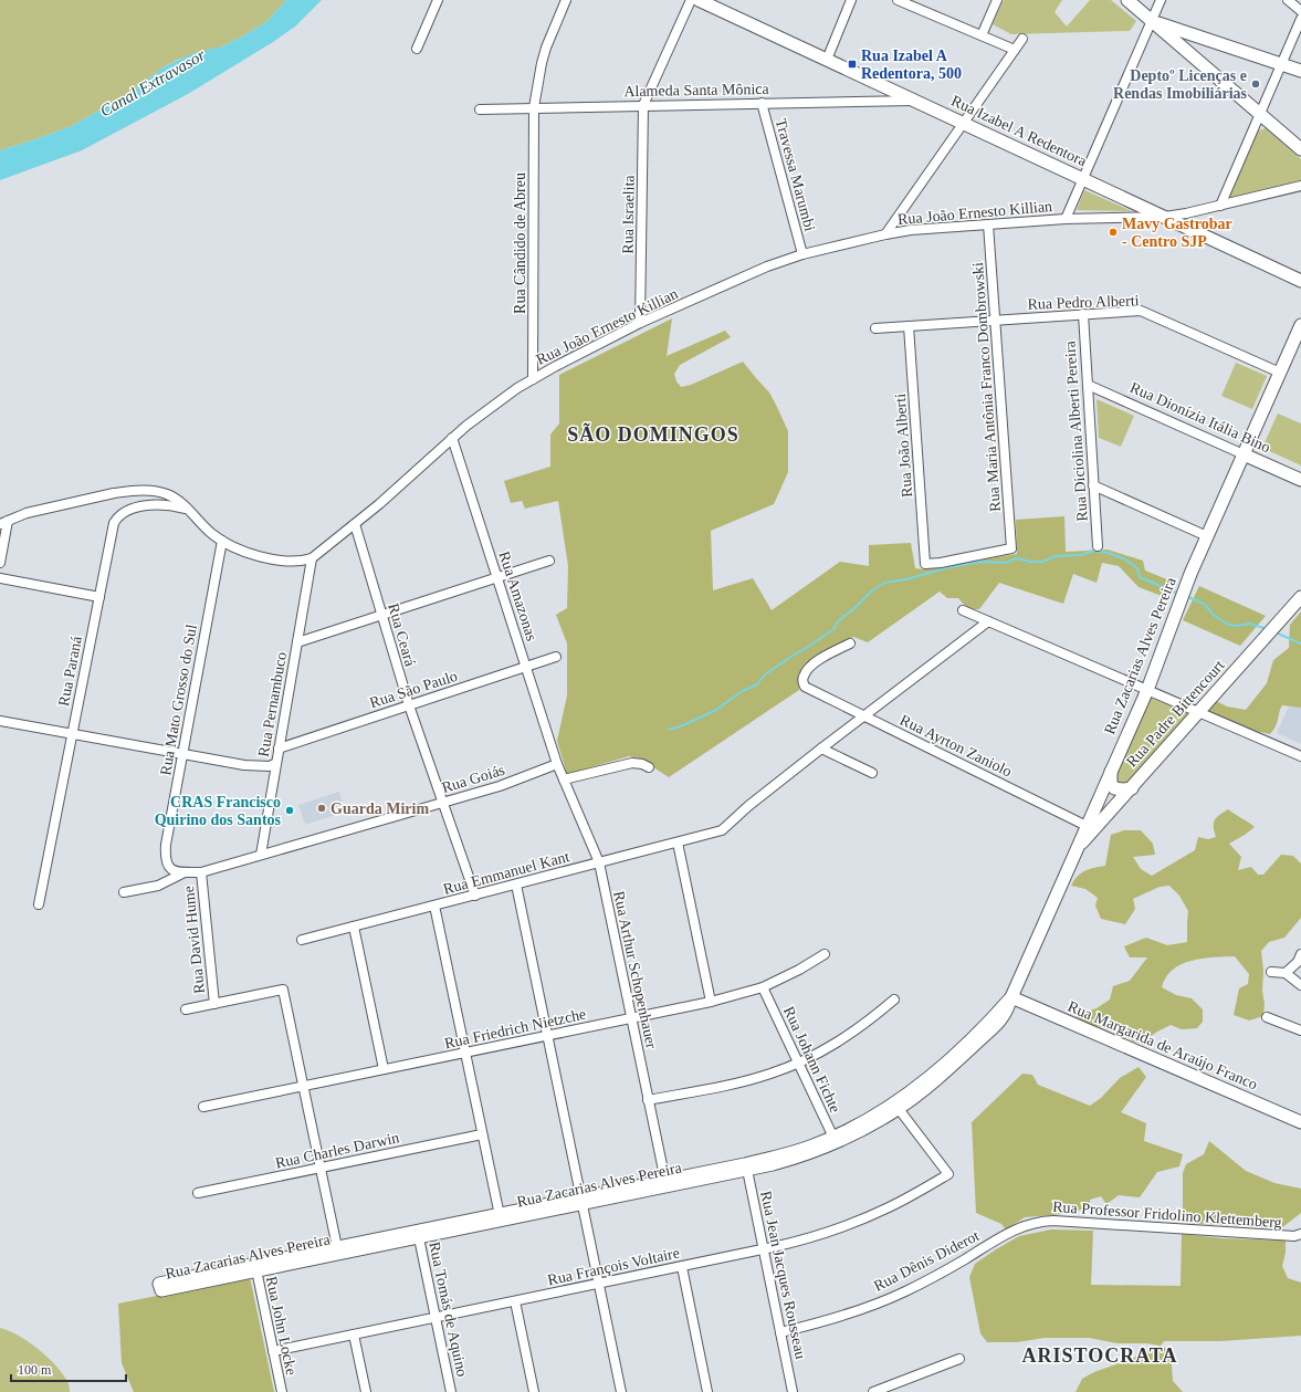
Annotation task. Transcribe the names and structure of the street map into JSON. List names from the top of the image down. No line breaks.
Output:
{"streets":{"main road":["Rua Izabel A Redentora","Rua Dionízia Itália Bino","Rua Zacarias Alves Pereira","Rua Padre Bittencourt","Rua Margarida de Araújo Franco"],"street":["Alameda Santa Mônica","Travessa Marumbi","Rua João Ernesto Killian","Rua Israelita","Rua Cândido de Abreu","Rua Pedro Alberti","Rua Maria Antônia Franco Dombrowski","Rua Diciolina Alberti Pereira","Rua João Alberti","Rua Amazonas","Rua Ceará","Rua Paraná","Rua São Paulo","Rua Mato Grosso do Sul","Rua Pernambuco","Rua Ayrton Zaniolo","Rua Goiás","Rua Emmanuel Kant","Rua David Hume","Rua Arthur Schopenhauer","Rua Friedrich Nietzche","Rua Johann Fichte","Rua Charles Darwin","Rua Professor Fridolino Klettemberg","Rua Dênis Diderot","Rua François Voltaire","Rua Jean Jacques Rousseau","Rua Tomás de Aquino","Rua John Locke"]},"crossings":[["Alameda Santa Mônica","Rua Izabel A Redentora"],["Alameda Santa Mônica","Travessa Marumbi"],["Alameda Santa Mônica","Rua Israelita"],["Alameda Santa Mônica","Rua Cândido de Abreu"],["Rua Izabel A Redentora","Rua João Ernesto Killian"],["Travessa Marumbi","Rua João Ernesto Killian"],["Rua João Ernesto Killian","Rua Israelita"],["Rua João Ernesto Killian","Rua Cândido de Abreu"],["Rua João Ernesto Killian","Rua Maria Antônia Franco Dombrowski"],["Rua João Ernesto Killian","Rua Amazonas"],["Rua João Ernesto Killian","Rua Ceará"],["Rua João Ernesto Killian","Rua Pernambuco"],["Rua Pedro Alberti","Rua Maria Antônia Franco Dombrowski"],["Rua Pedro Alberti","Rua Diciolina Alberti Pereira"],["Rua Pedro Alberti","Rua João Alberti"],["Rua Pedro Alberti","Rua Zacarias Alves Pereira"],["Rua Maria Antônia Franco Dombrowski","Rua João Alberti"],["Rua Dionízia Itália Bino","Rua Diciolina Alberti Pereira"],["Rua Dionízia Itália Bino","Rua Zacarias Alves Pereira"],["Rua Amazonas","Rua São Paulo"],["Rua Amazonas","Rua Goiás"],["Rua Amazonas","Rua Arthur Schopenhauer"],["Rua Ceará","Rua São Paulo"],["Rua Ceará","Rua Goiás"],["Rua Ceará","Rua Emmanuel Kant"],["Rua Zacarias Alves Pereira","Rua Padre Bittencourt"],["Rua Zacarias Alves Pereira","Rua Ayrton Zaniolo"],["Rua Zacarias Alves Pereira","Rua Arthur Schopenhauer"],["Rua Zacarias Alves Pereira","Rua Margarida de Araújo Franco"],["Rua Zacarias Alves Pereira","Rua Johann Fichte"],["Rua Zacarias Alves Pereira","Rua François Voltaire"],["Rua Zacarias Alves Pereira","Rua Jean Jacques Rousseau"],["Rua Zacarias Alves Pereira","Rua Tomás de Aquino"],["Rua Zacarias Alves Pereira","Rua John Locke"],["Rua São Paulo","Rua Pernambuco"],["Rua Mato Grosso do Sul","Rua Goiás"],["Rua Pernambuco","Rua Goiás"],["Rua Padre Bittencourt","Rua Ayrton Zaniolo"],["Rua Goiás","Rua David Hume"],["Rua Goiás","Rua Arthur Schopenhauer"],["Rua Emmanuel Kant","Rua Arthur Schopenhauer"],["Rua Arthur Schopenhauer","Rua Friedrich Nietzche"],["Rua Friedrich Nietzche","Rua Johann Fichte"],["Rua Professor Fridolino Klettemberg","Rua Dênis Diderot"],["Rua Dênis Diderot","Rua Jean Jacques Rousseau"],["Rua François Voltaire","Rua Jean Jacques Rousseau"],["Rua François Voltaire","Rua Tomás de Aquino"],["Rua François Voltaire","Rua John Locke"]],"districts":["SÃO DOMINGOS","ARISTOCRATA"],"water":["Canal Extravasor"],"places":{"transit":["Rua Izabel A Redentora, 500"],"other":["Deptoº Licenças e Rendas Imobiliárias","Mavy Gastrobar - Centro SJP","Guarda Mirim","CRAS Francisco Quirino dos Santos"]},"scale_bar":"100 m"}
